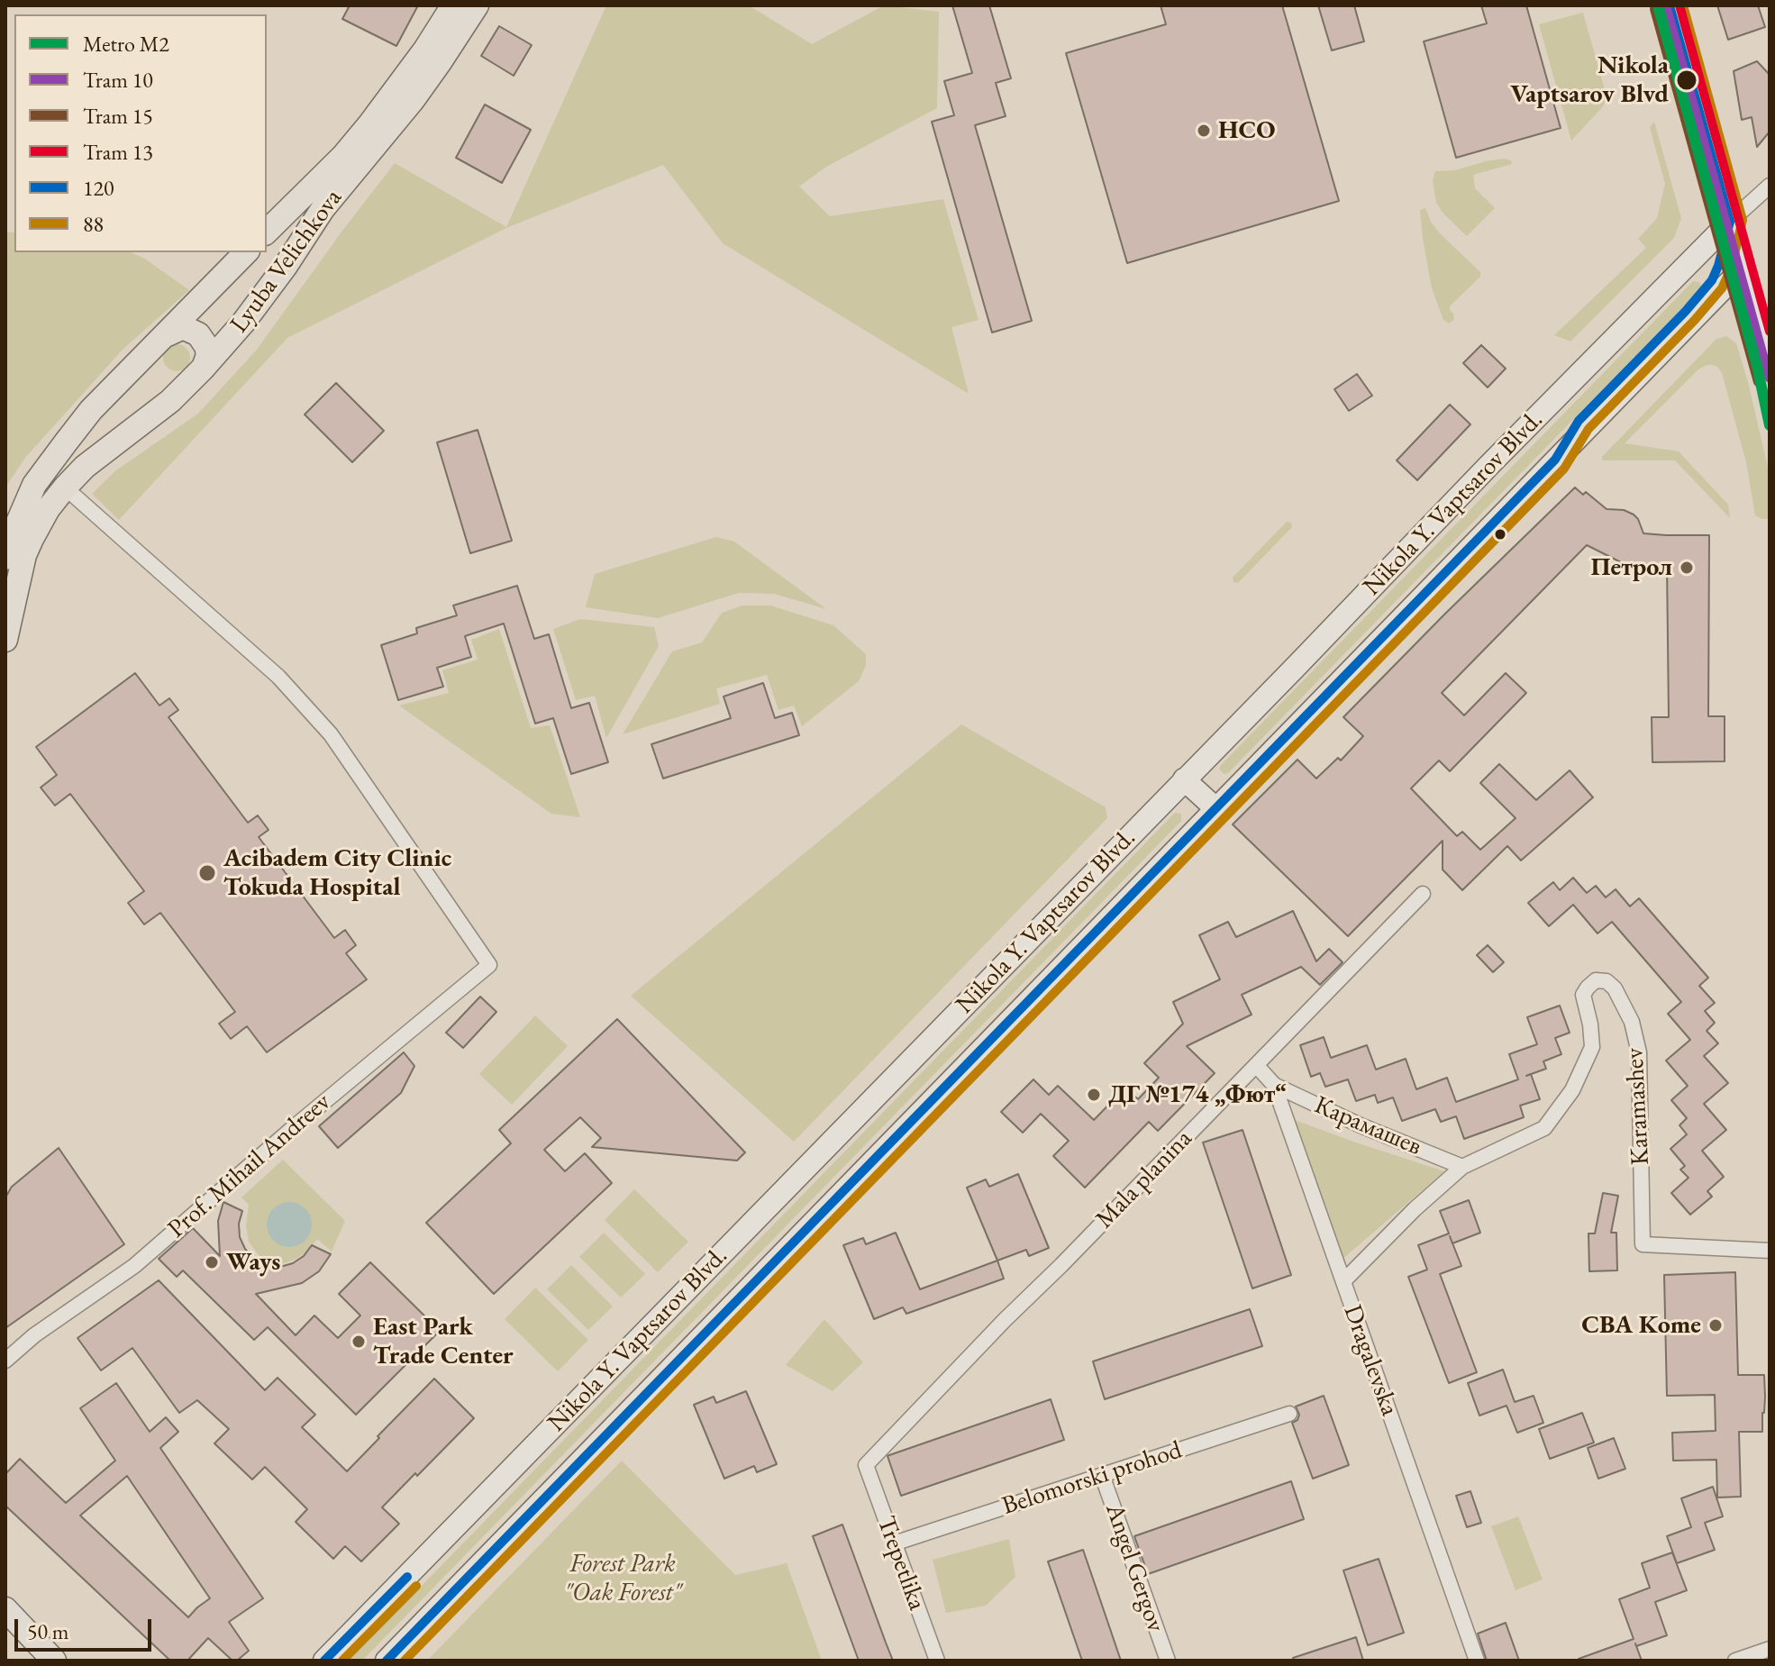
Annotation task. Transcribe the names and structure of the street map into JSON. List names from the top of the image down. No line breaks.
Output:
{"streets":{"main road":["Lyuba Velichkova","Nikola Y. Vaptsarov Blvd."],"street":["Karamashev","Карамашев","Prof. Mihail Andreev","Mala planina","Dragalevska","Belomorski prohod","Trepetlika","Angel Gergov"]},"crossings":[["Lyuba Velichkova","Prof. Mihail Andreev"],["Karamashev","Карамашев"],["Karamashev","Dragalevska"],["Карамашев","Dragalevska"],["Mala planina","Dragalevska"],["Mala planina","Trepetlika"],["Belomorski prohod","Trepetlika"],["Belomorski prohod","Angel Gergov"]],"parks":["Forest Park \"Oak Forest\""],"places":["Nikola Vaptsarov Blvd","НСО","Петрол","Acibadem City Clinic Tokuda Hospital","ДГ №174 „Фют“","Ways","CBA Kome","East Park Trade Center"],"lines":["metro line M2","tram line 10","tram line 13","transit line 120","transit line 88","tram line 15"],"legend":["Metro M2","Tram 10","Tram 15","Tram 13","120","88"],"scale_bar":"50 m"}
